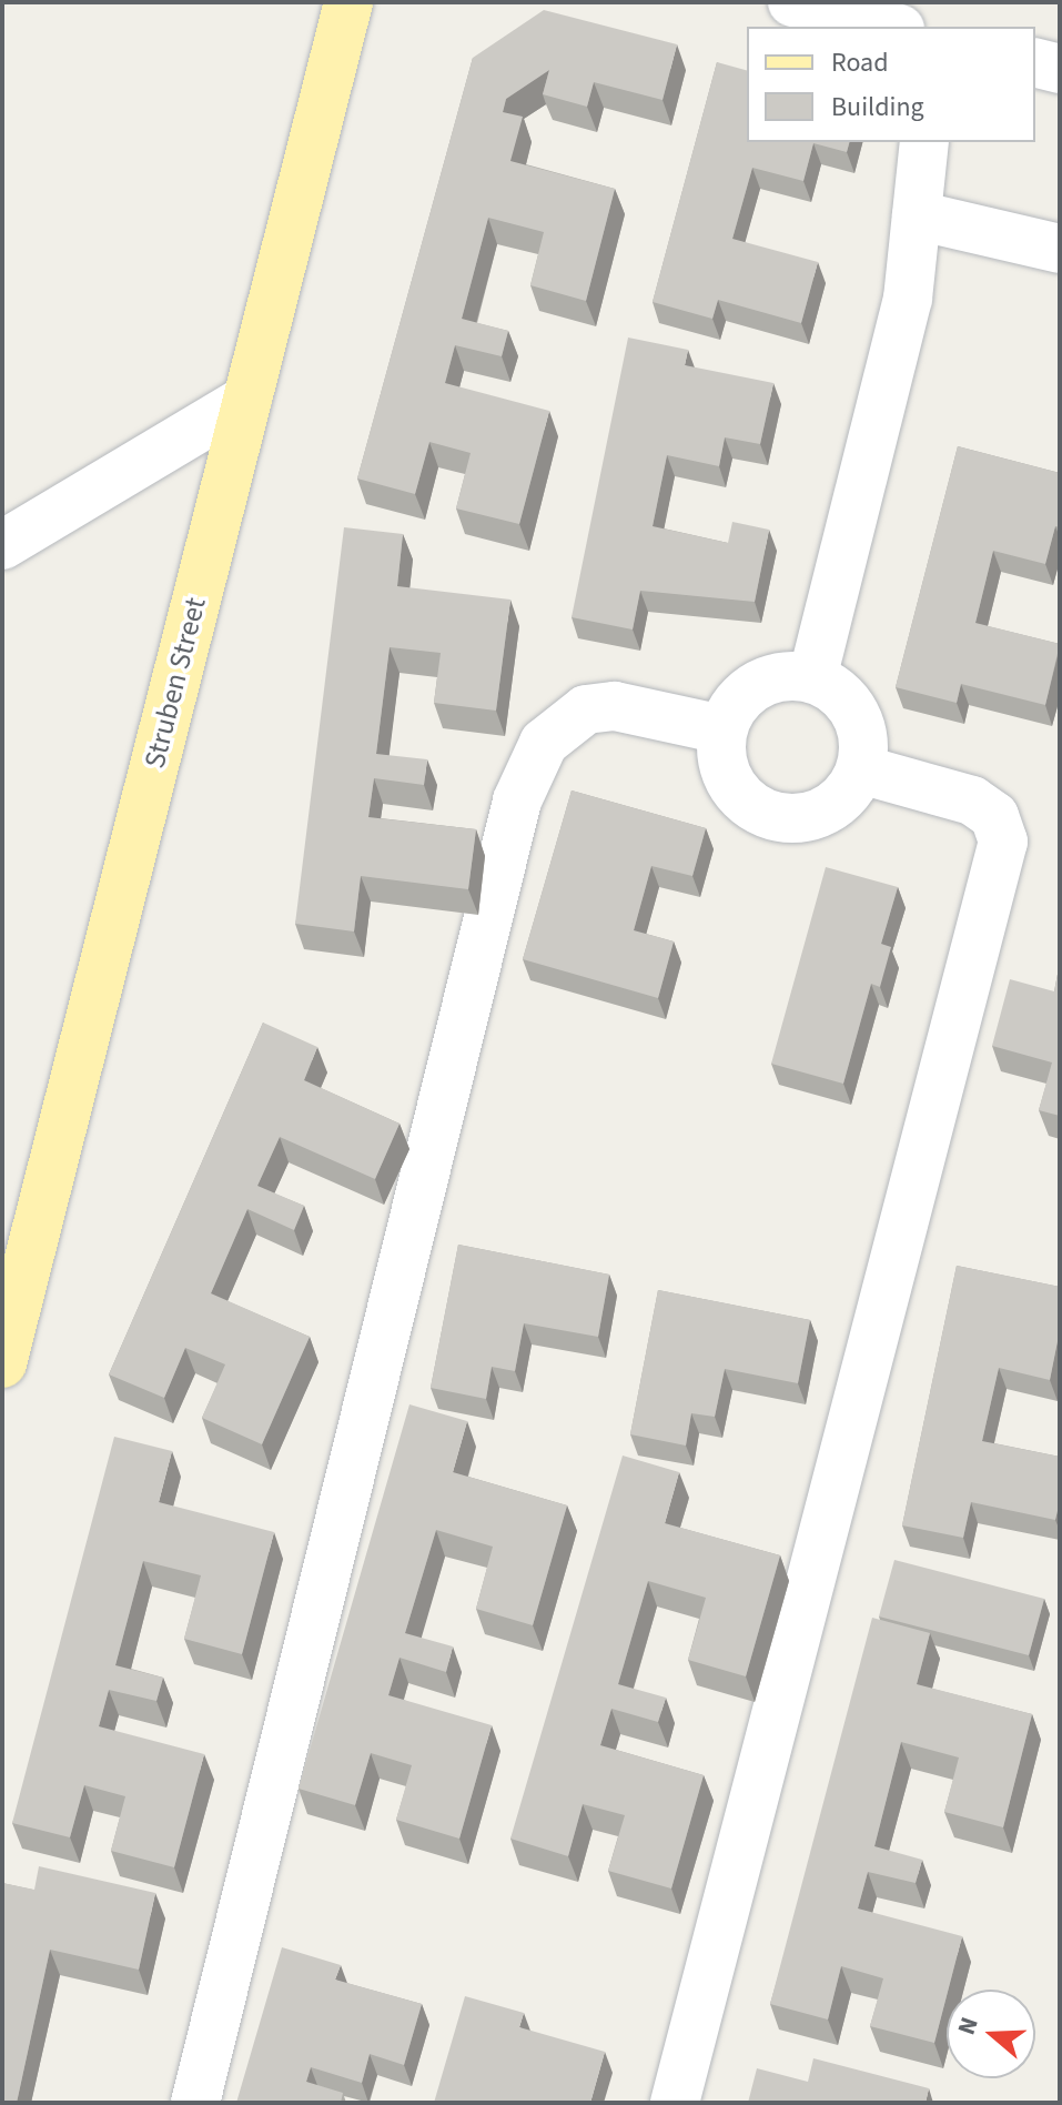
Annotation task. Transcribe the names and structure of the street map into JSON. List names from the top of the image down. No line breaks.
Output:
{"streets":{"main road":["Struben Street"]},"legend":["Road","Building"],"north":"left"}
